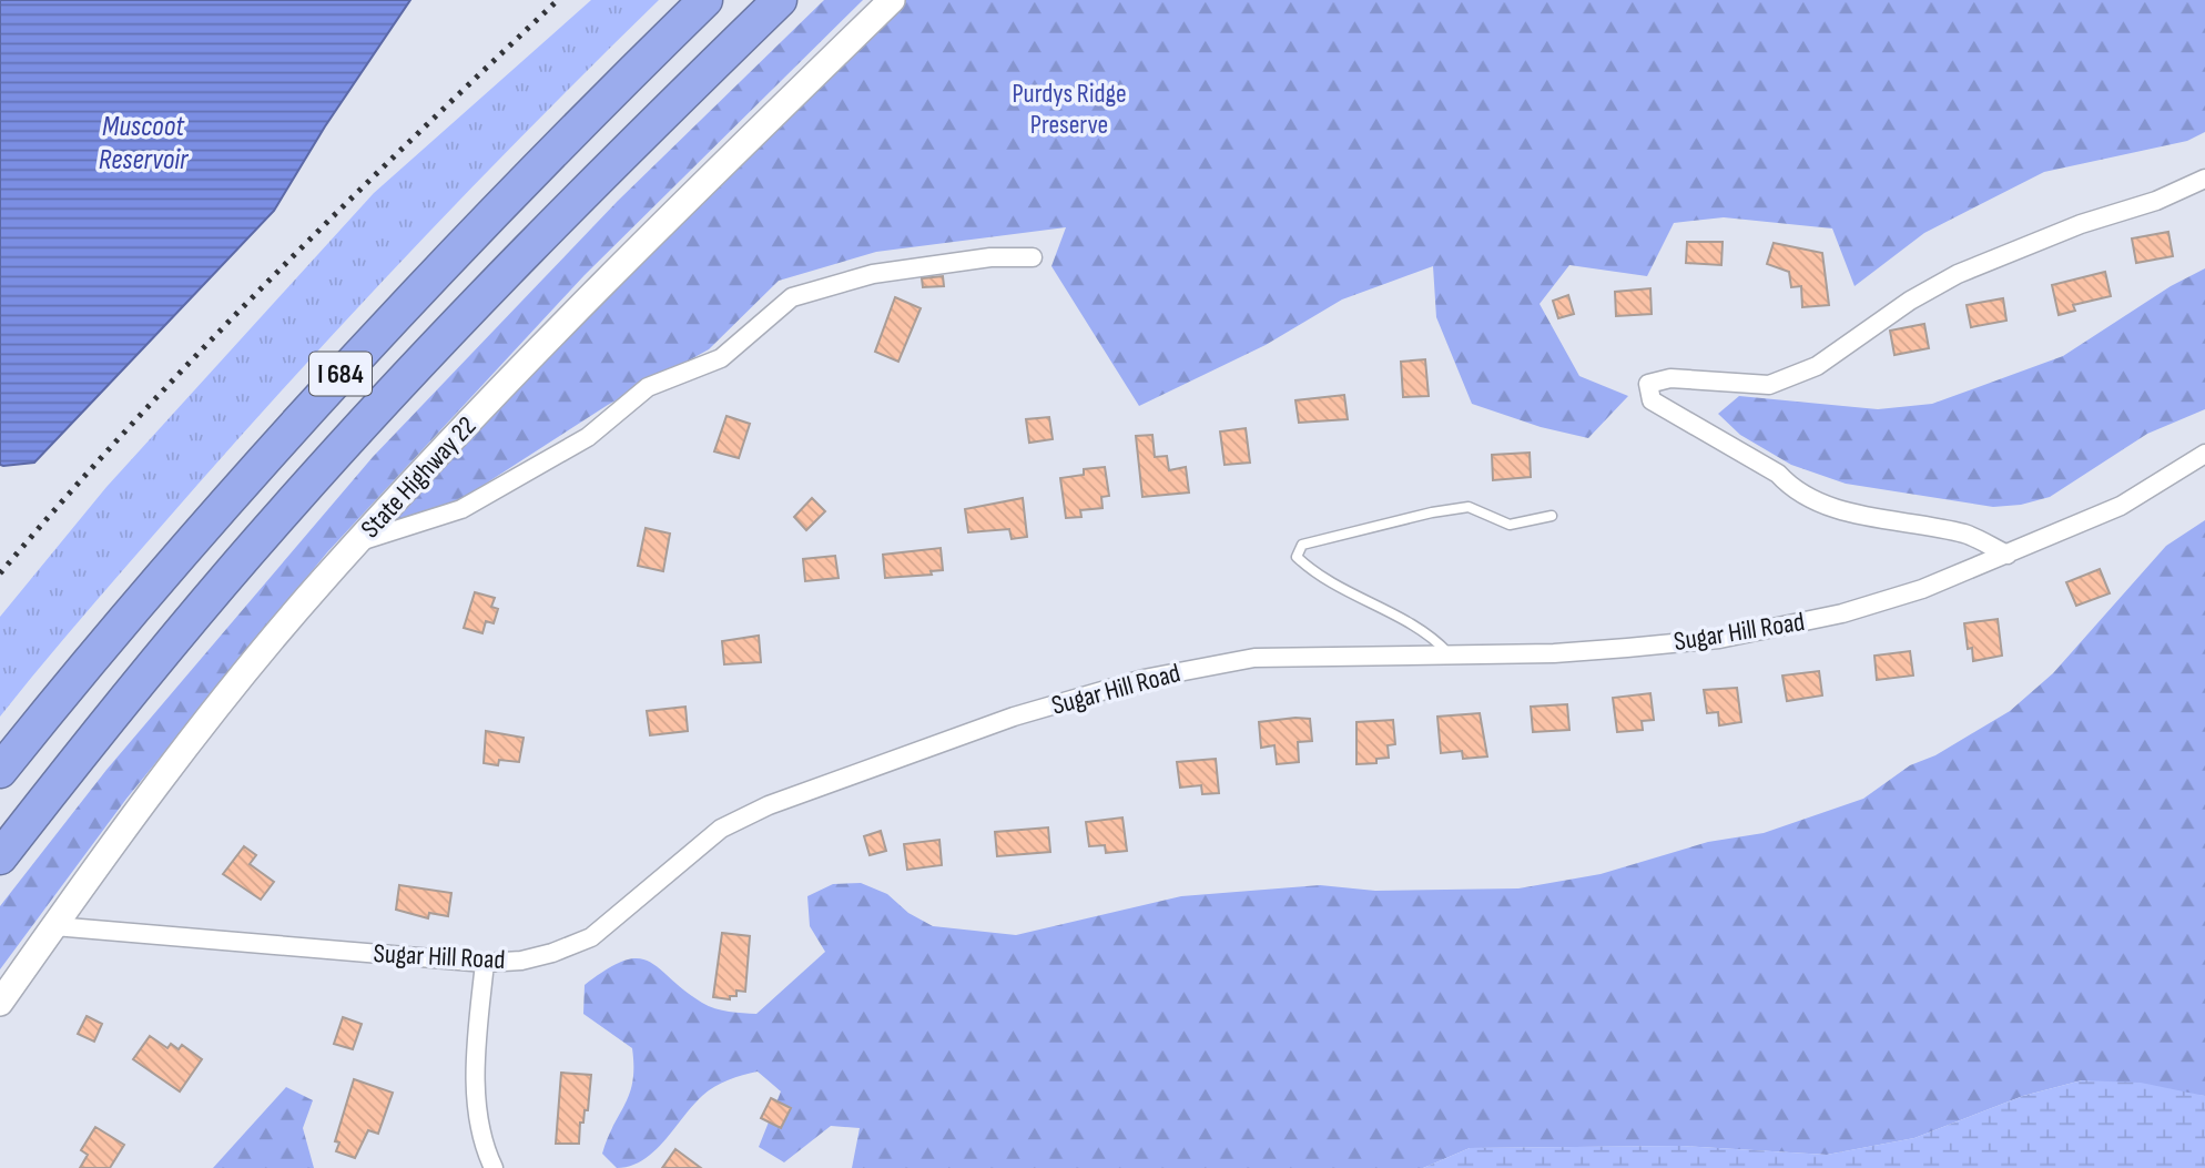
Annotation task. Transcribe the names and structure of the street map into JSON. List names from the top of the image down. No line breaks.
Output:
{"streets":{"highway":["I 684"],"main road":["State Highway 22"],"street":["Sugar Hill Road"]},"crossings":[["State Highway 22","Sugar Hill Road"]],"water":["Muscoot Reservoir"],"parks":["Purdys Ridge Preserve"]}
